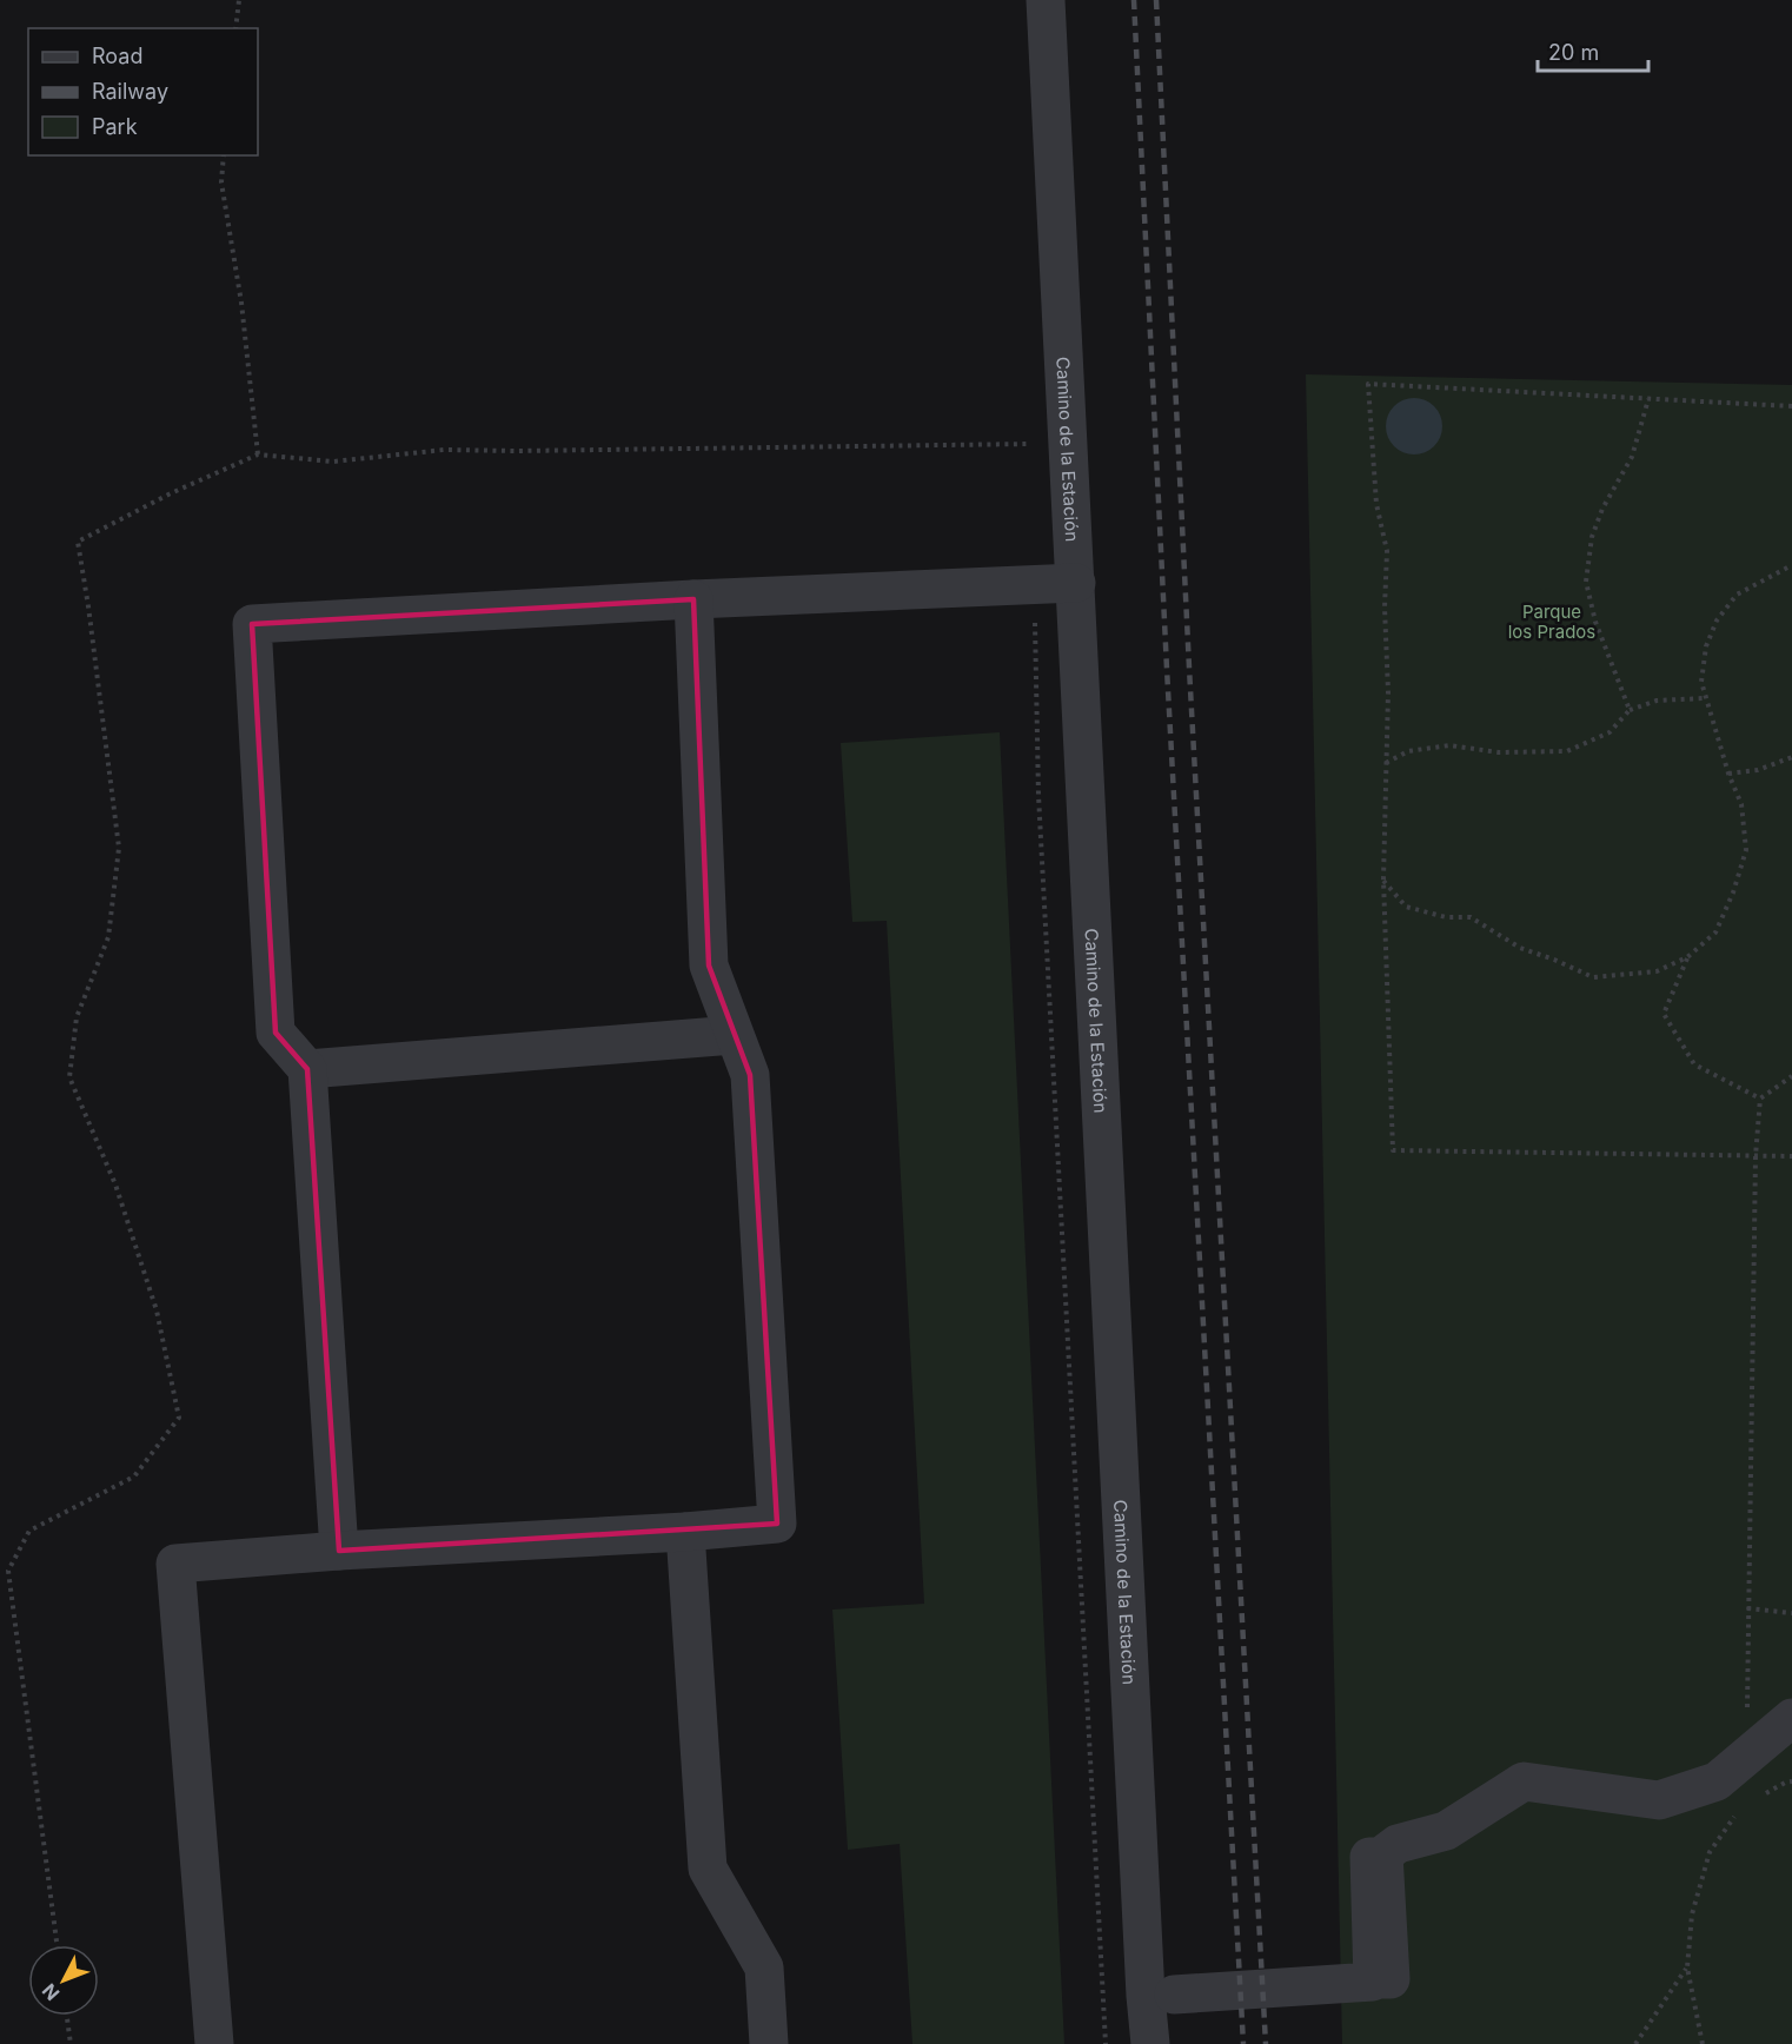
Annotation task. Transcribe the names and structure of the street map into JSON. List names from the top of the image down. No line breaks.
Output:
{"streets":{"street":["Camino de la Estación"]},"parks":["Parque los Prados"],"legend":["Road","Railway","Park"],"scale_bar":"20 m","north":"bottom left"}
